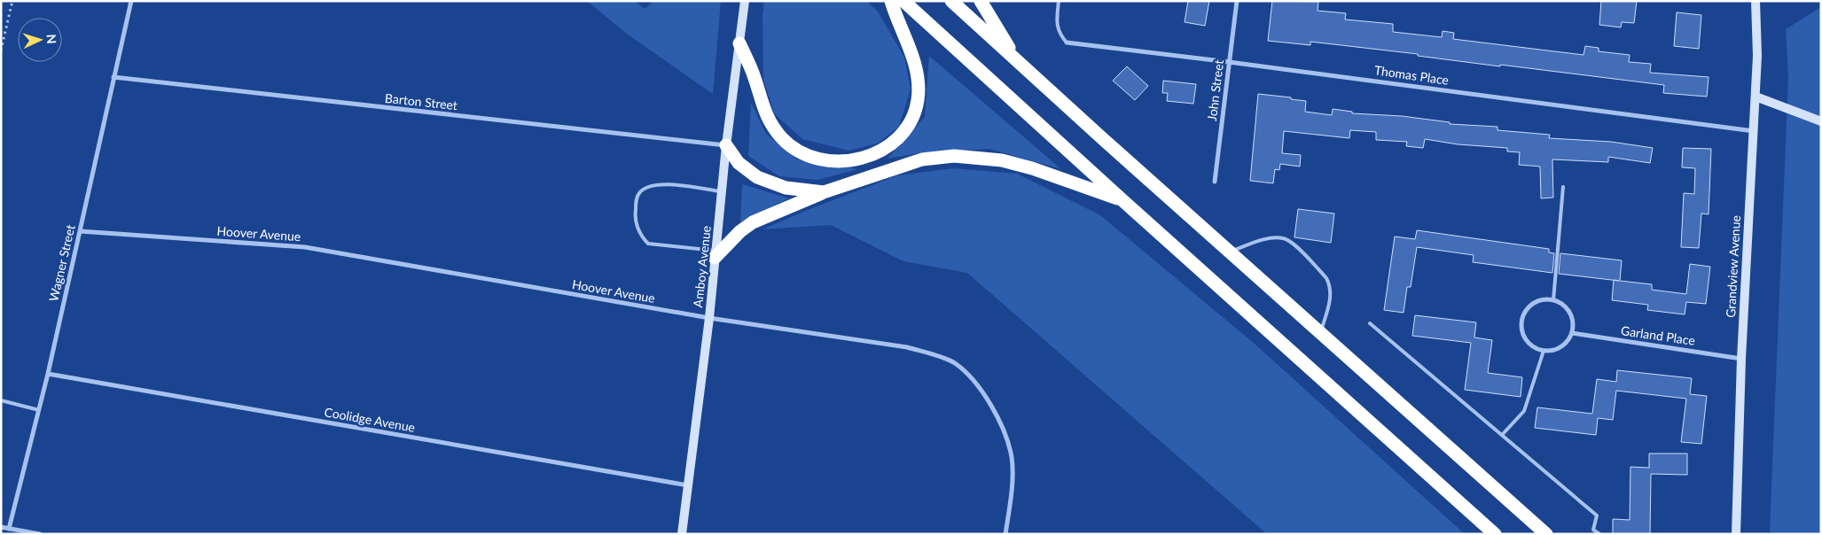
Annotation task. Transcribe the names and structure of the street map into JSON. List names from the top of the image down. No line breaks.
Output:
{"streets":{"street":["Thomas Place","John Street","Barton Street","Hoover Avenue","Wagner Street","Amboy Avenue","Grandview Avenue","Garland Place","Coolidge Avenue"]},"crossings":[["Thomas Place","John Street"],["Thomas Place","Grandview Avenue"],["Barton Street","Wagner Street"],["Barton Street","Amboy Avenue"],["Hoover Avenue","Wagner Street"],["Hoover Avenue","Amboy Avenue"],["Wagner Street","Coolidge Avenue"],["Amboy Avenue","Coolidge Avenue"],["Grandview Avenue","Garland Place"]],"north":"right"}
